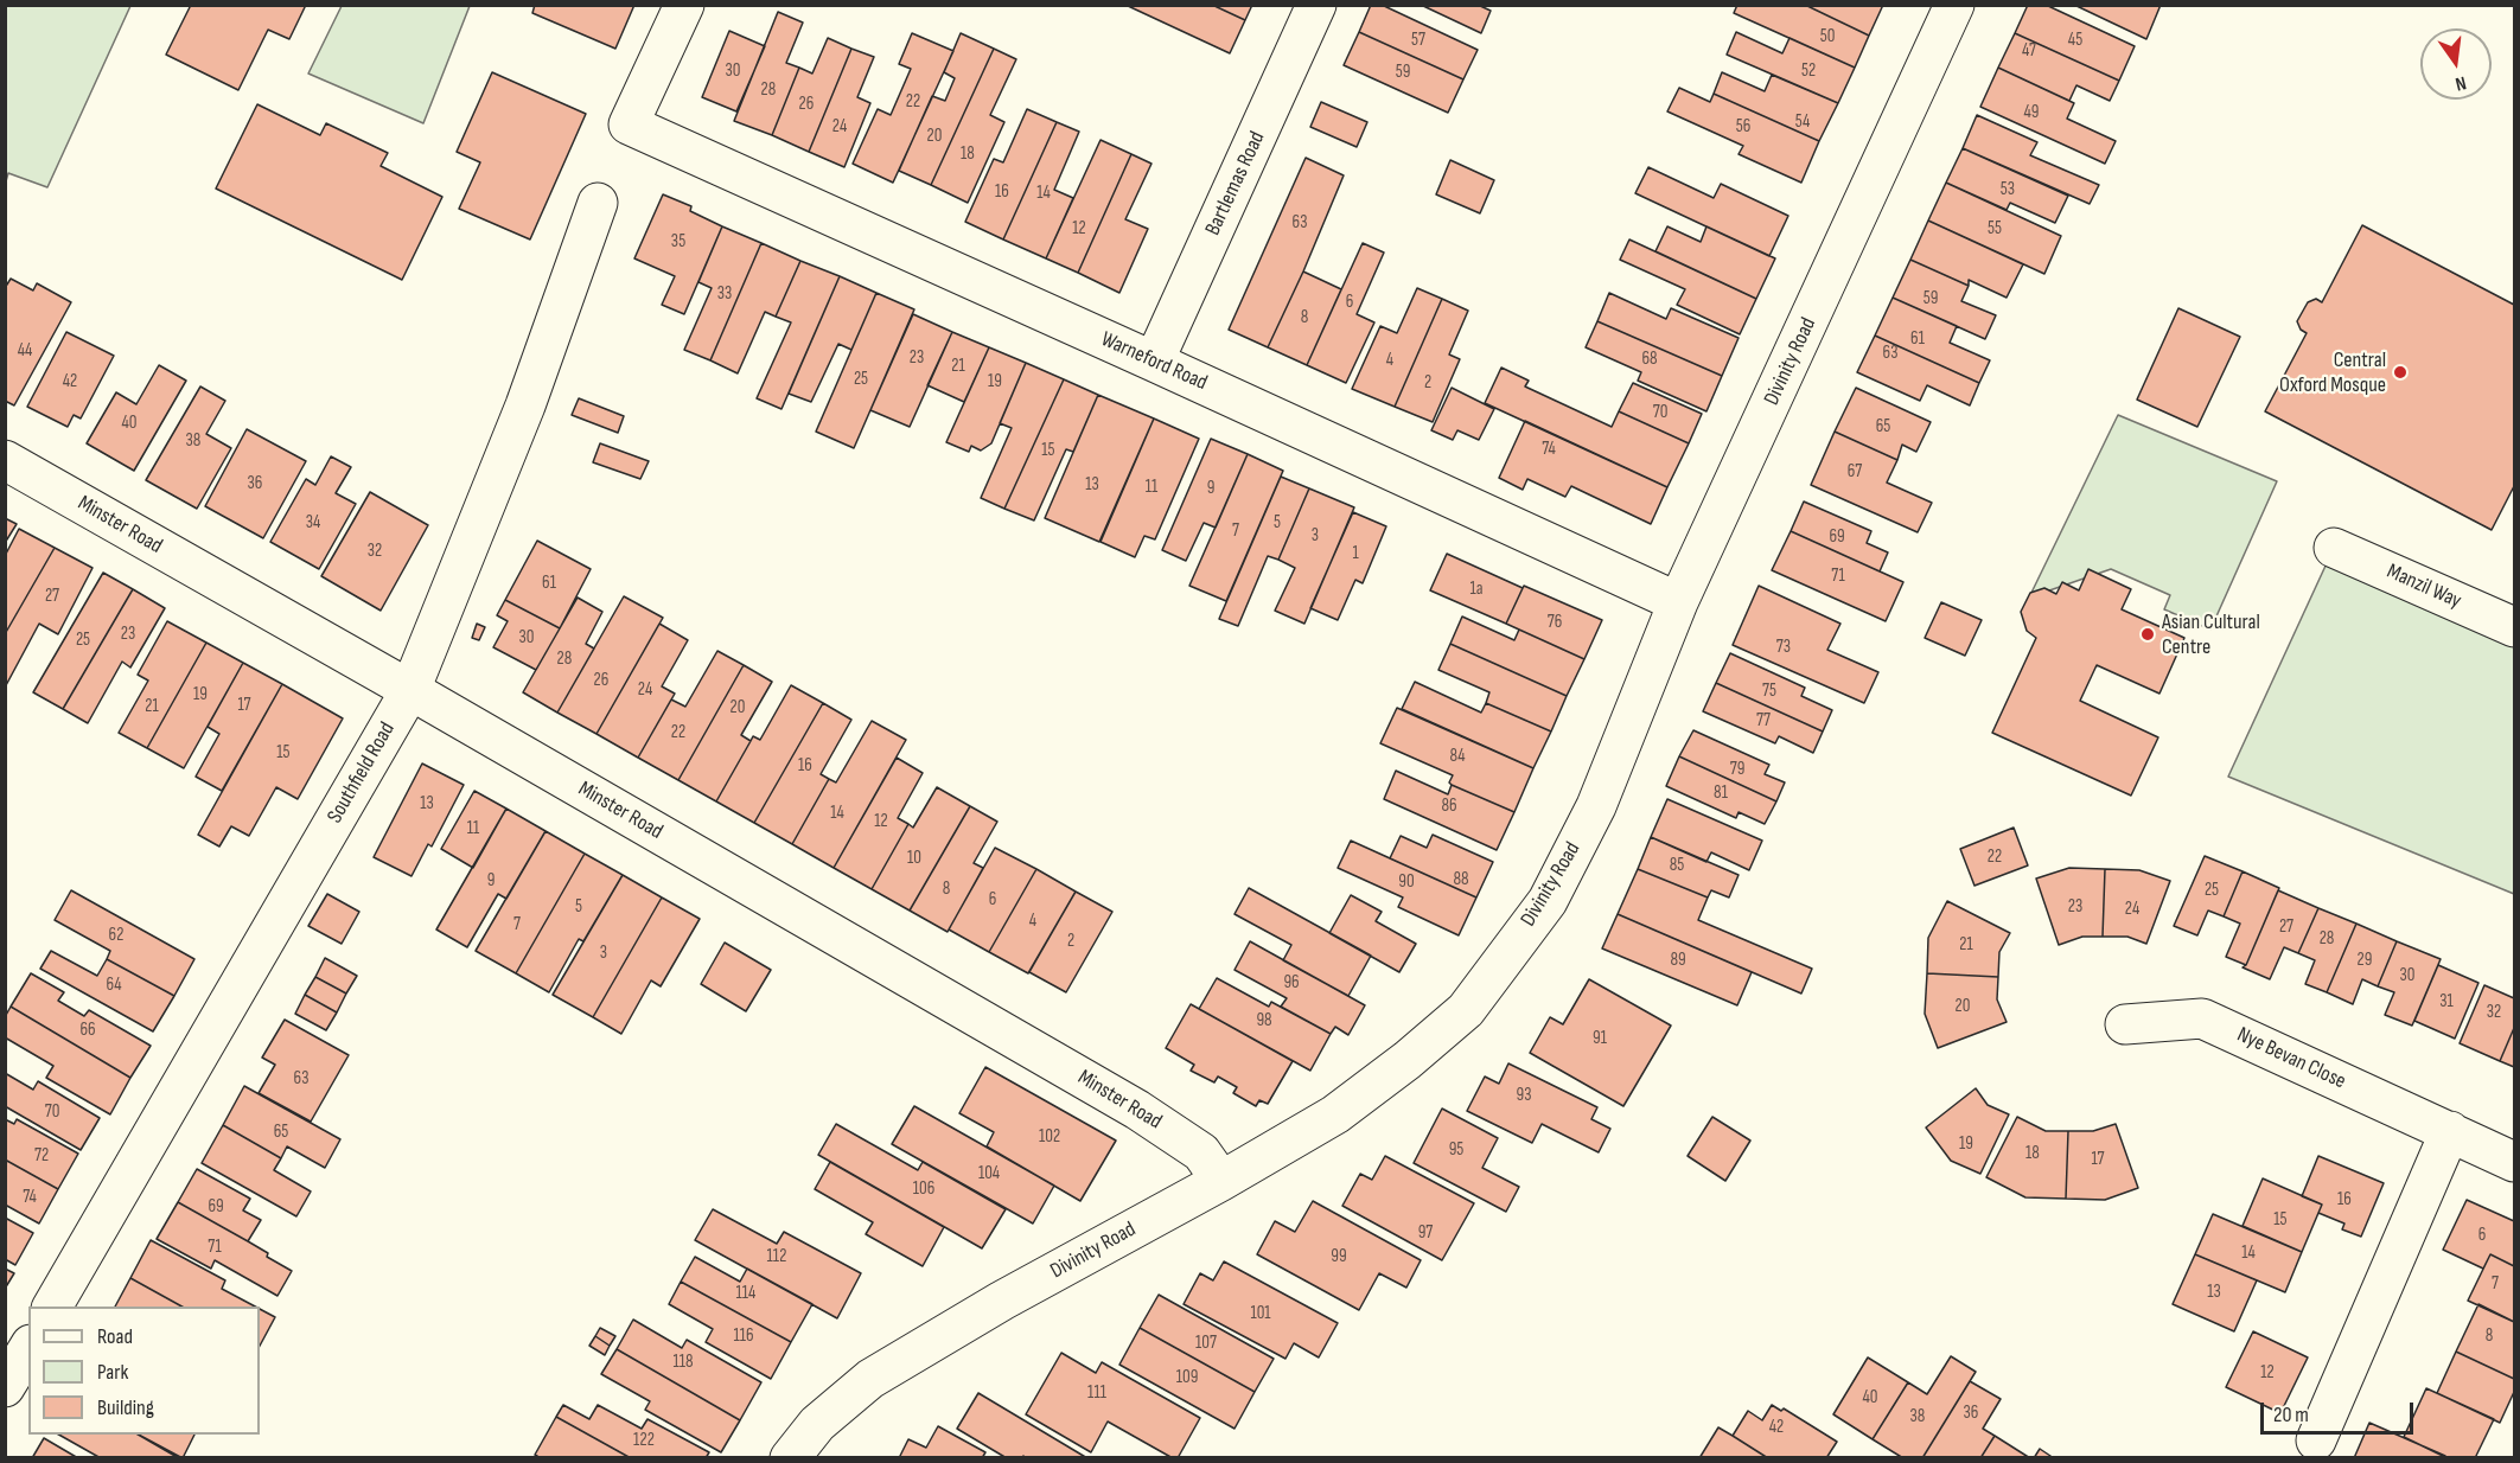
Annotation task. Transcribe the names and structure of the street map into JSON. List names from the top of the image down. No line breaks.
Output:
{"streets":{"street":["Bartlemas Road","Warneford Road","Divinity Road","Minster Road","Manzil Way","Southfield Road","Nye Bevan Close"]},"crossings":[["Bartlemas Road","Warneford Road"],["Warneford Road","Divinity Road"],["Divinity Road","Minster Road"],["Minster Road","Southfield Road"]],"places":["Central Oxford Mosque","Asian Cultural Centre"],"house_numbers":["50","57","45","47","30","52","59","28","22","26","49","54","24","56","20","18","53","16","14","63","12","55","35","33","59","6","8","61","44","63","23","68","4","21","25","42","19","2","70","40","65","38","74","15","67","36","13","11","9","34","5","7","3","69","32","1","71","61","1a","27","76","23","30","25","73","28","26","24","75","19","17","21","20","77","22","15","84","16","79","81","13","86","14","12","11","22","10","85","88","9","90","8","25","6","5","23","24","4","7","27","62","28","2","21","3","89","29","30","96","64","31","20","32","98","66","91","63","93","70","65","102","19","95","18","72","17","104","106","74","16","69","15","97","6","71","14","112","99","7","13","114","101","116","8","107","118","12","109","111","40","36","38","42","122"],"legend":["Road","Park","Building"],"scale_bar":"20 m","north":"bottom"}
